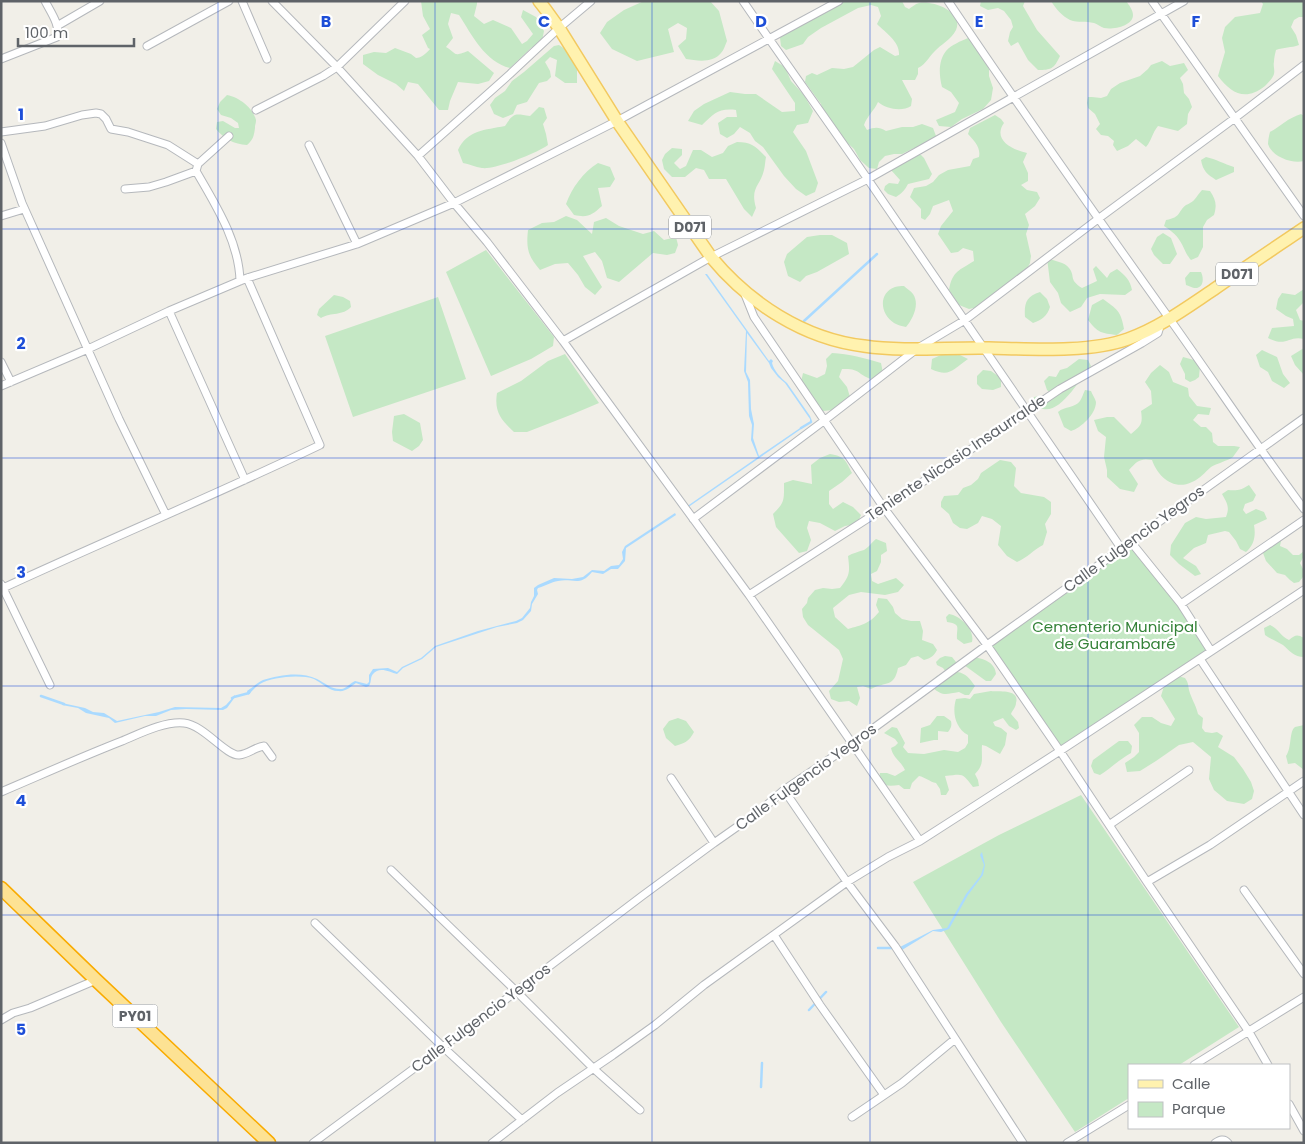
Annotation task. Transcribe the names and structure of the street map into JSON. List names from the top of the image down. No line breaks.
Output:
{"streets":{"highway":["PY01"],"main road":["D071"],"street":["Teniente Nicasio Insaurralde","Calle Fulgencio Yegros"]},"crossings":[["D071","Teniente Nicasio Insaurralde"]],"parks":["Cementerio Municipal de Guarambaré"],"legend":["Calle","Parque"],"scale_bar":"100 m","grid":{"columns":["B","C","D","E","F"],"rows":["1","2","3","4","5"]}}
